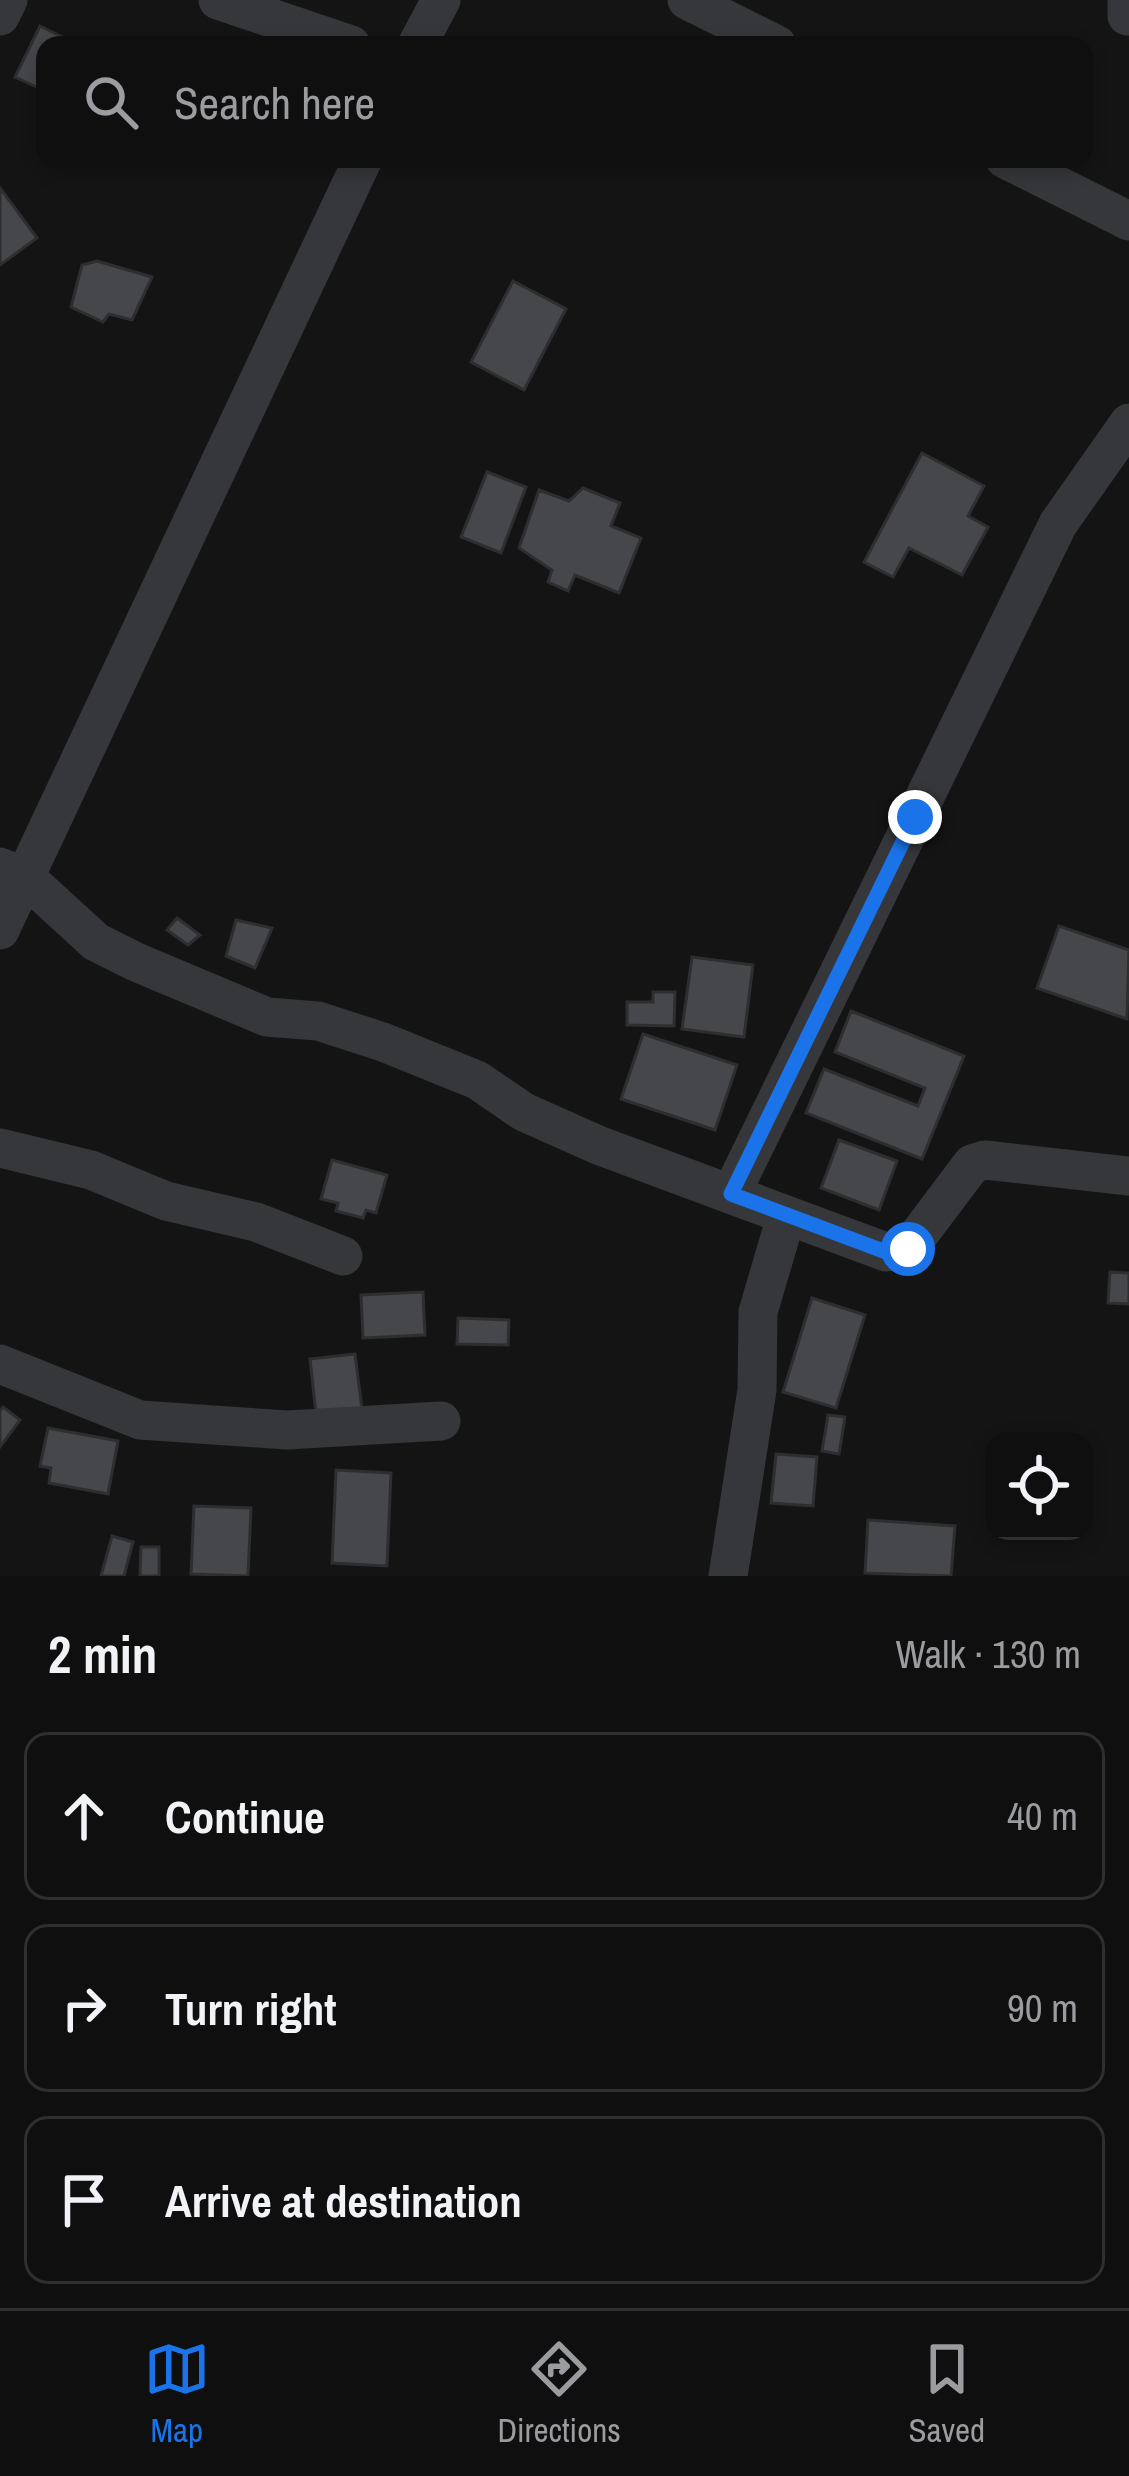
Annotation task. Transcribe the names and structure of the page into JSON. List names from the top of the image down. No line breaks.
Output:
{"page":{"search":"Search here","heading":["2 min","Walk · 130 m"],"list":[["Continue","40 m"],["Turn right","90 m"],"Arrive at destination"],"nav":["Map","Directions","Saved"]}}
